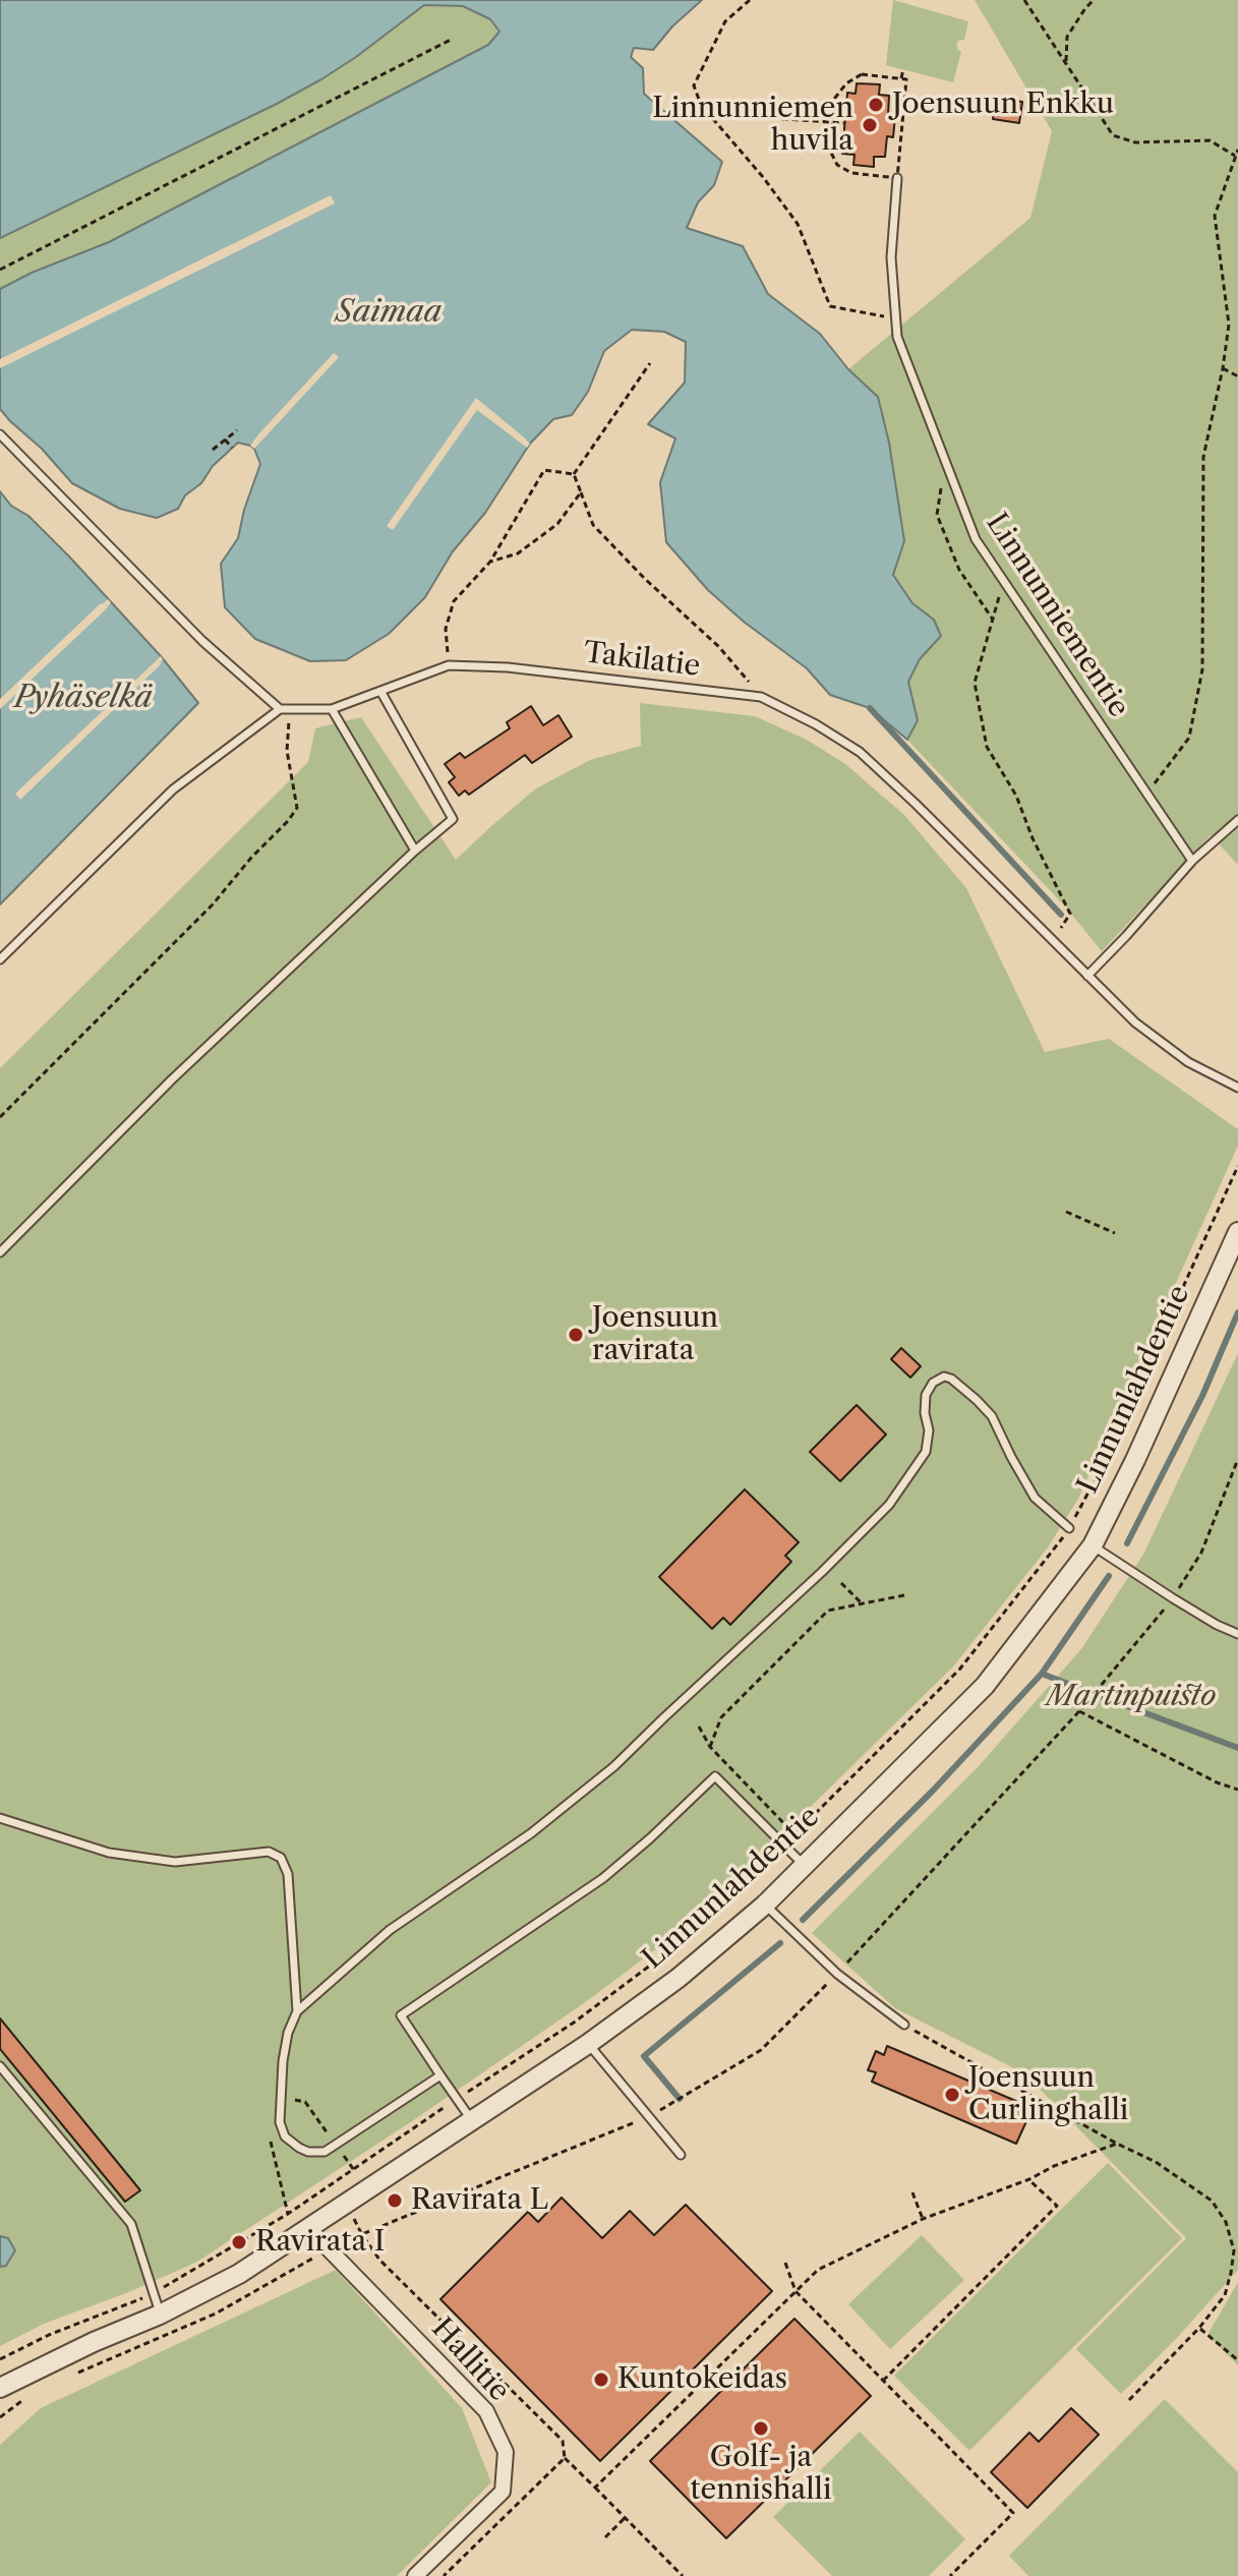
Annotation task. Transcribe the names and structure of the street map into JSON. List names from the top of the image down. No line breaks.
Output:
{"streets":{"street":["Linnunlahdentie","Hallitie"],"lane":["Linnunniementie","Takilatie"]},"crossings":[["Linnunlahdentie","Hallitie"]],"water":["Saimaa","Pyhäselkä"],"parks":["Martinpuisto"],"places":["Joensuun Enkku","Linnunniemen huvila","Joensuun ravirata","Joensuun Curlinghalli","Ravirata L","Ravirata I","Kuntokeidas","Golf- ja tennishalli"]}
